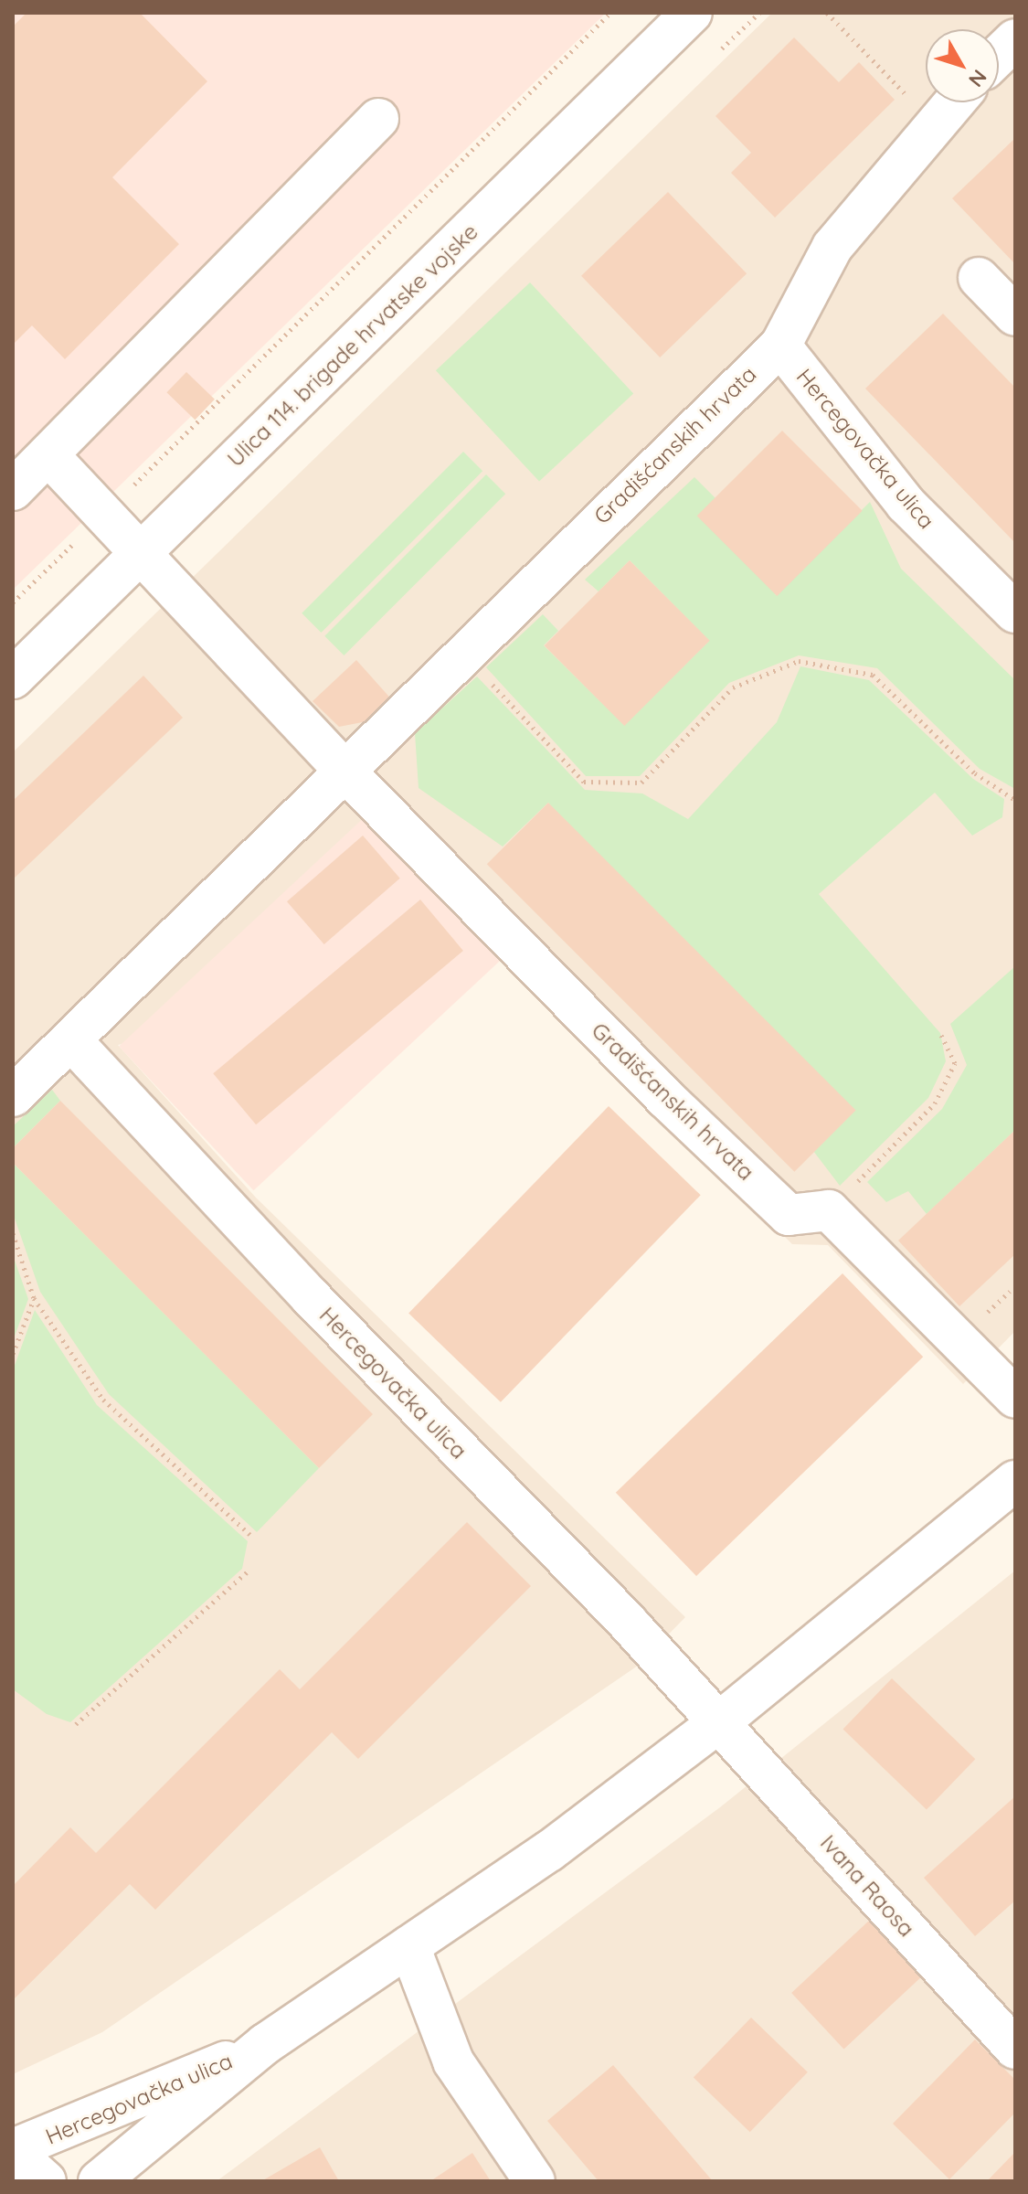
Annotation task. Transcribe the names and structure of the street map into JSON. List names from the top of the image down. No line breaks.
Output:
{"streets":{"street":["Ulica 114. brigade hrvatske vojske","Gradišćanskih hrvata","Hercegovačka ulica","Ivana Raosa"]},"crossings":[["Ulica 114. brigade hrvatske vojske","Gradišćanskih hrvata"],["Gradišćanskih hrvata","Hercegovačka ulica"],["Hercegovačka ulica","Ivana Raosa"]],"north":"bottom right"}
